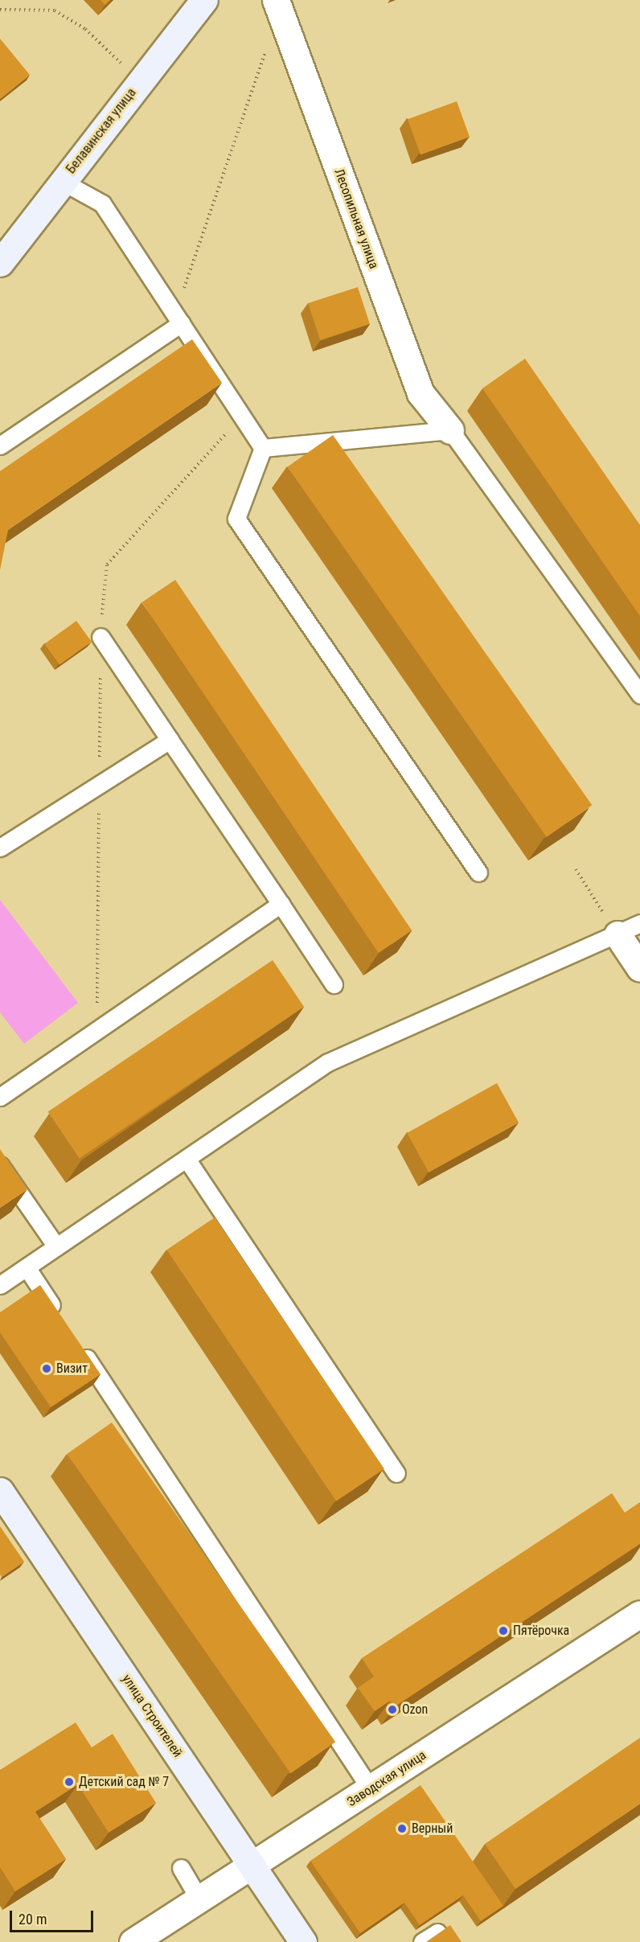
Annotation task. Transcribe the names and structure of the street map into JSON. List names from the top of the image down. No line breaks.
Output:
{"streets":{"main road":["Белавинская улица","улица Строителей"],"street":["Лесопильная улица","Заводская улица"]},"crossings":[["улица Строителей","Заводская улица"]],"places":["Визит","Пятёрочка","Ozon","Детский сад № 7","Верный"],"scale_bar":"20 m"}
